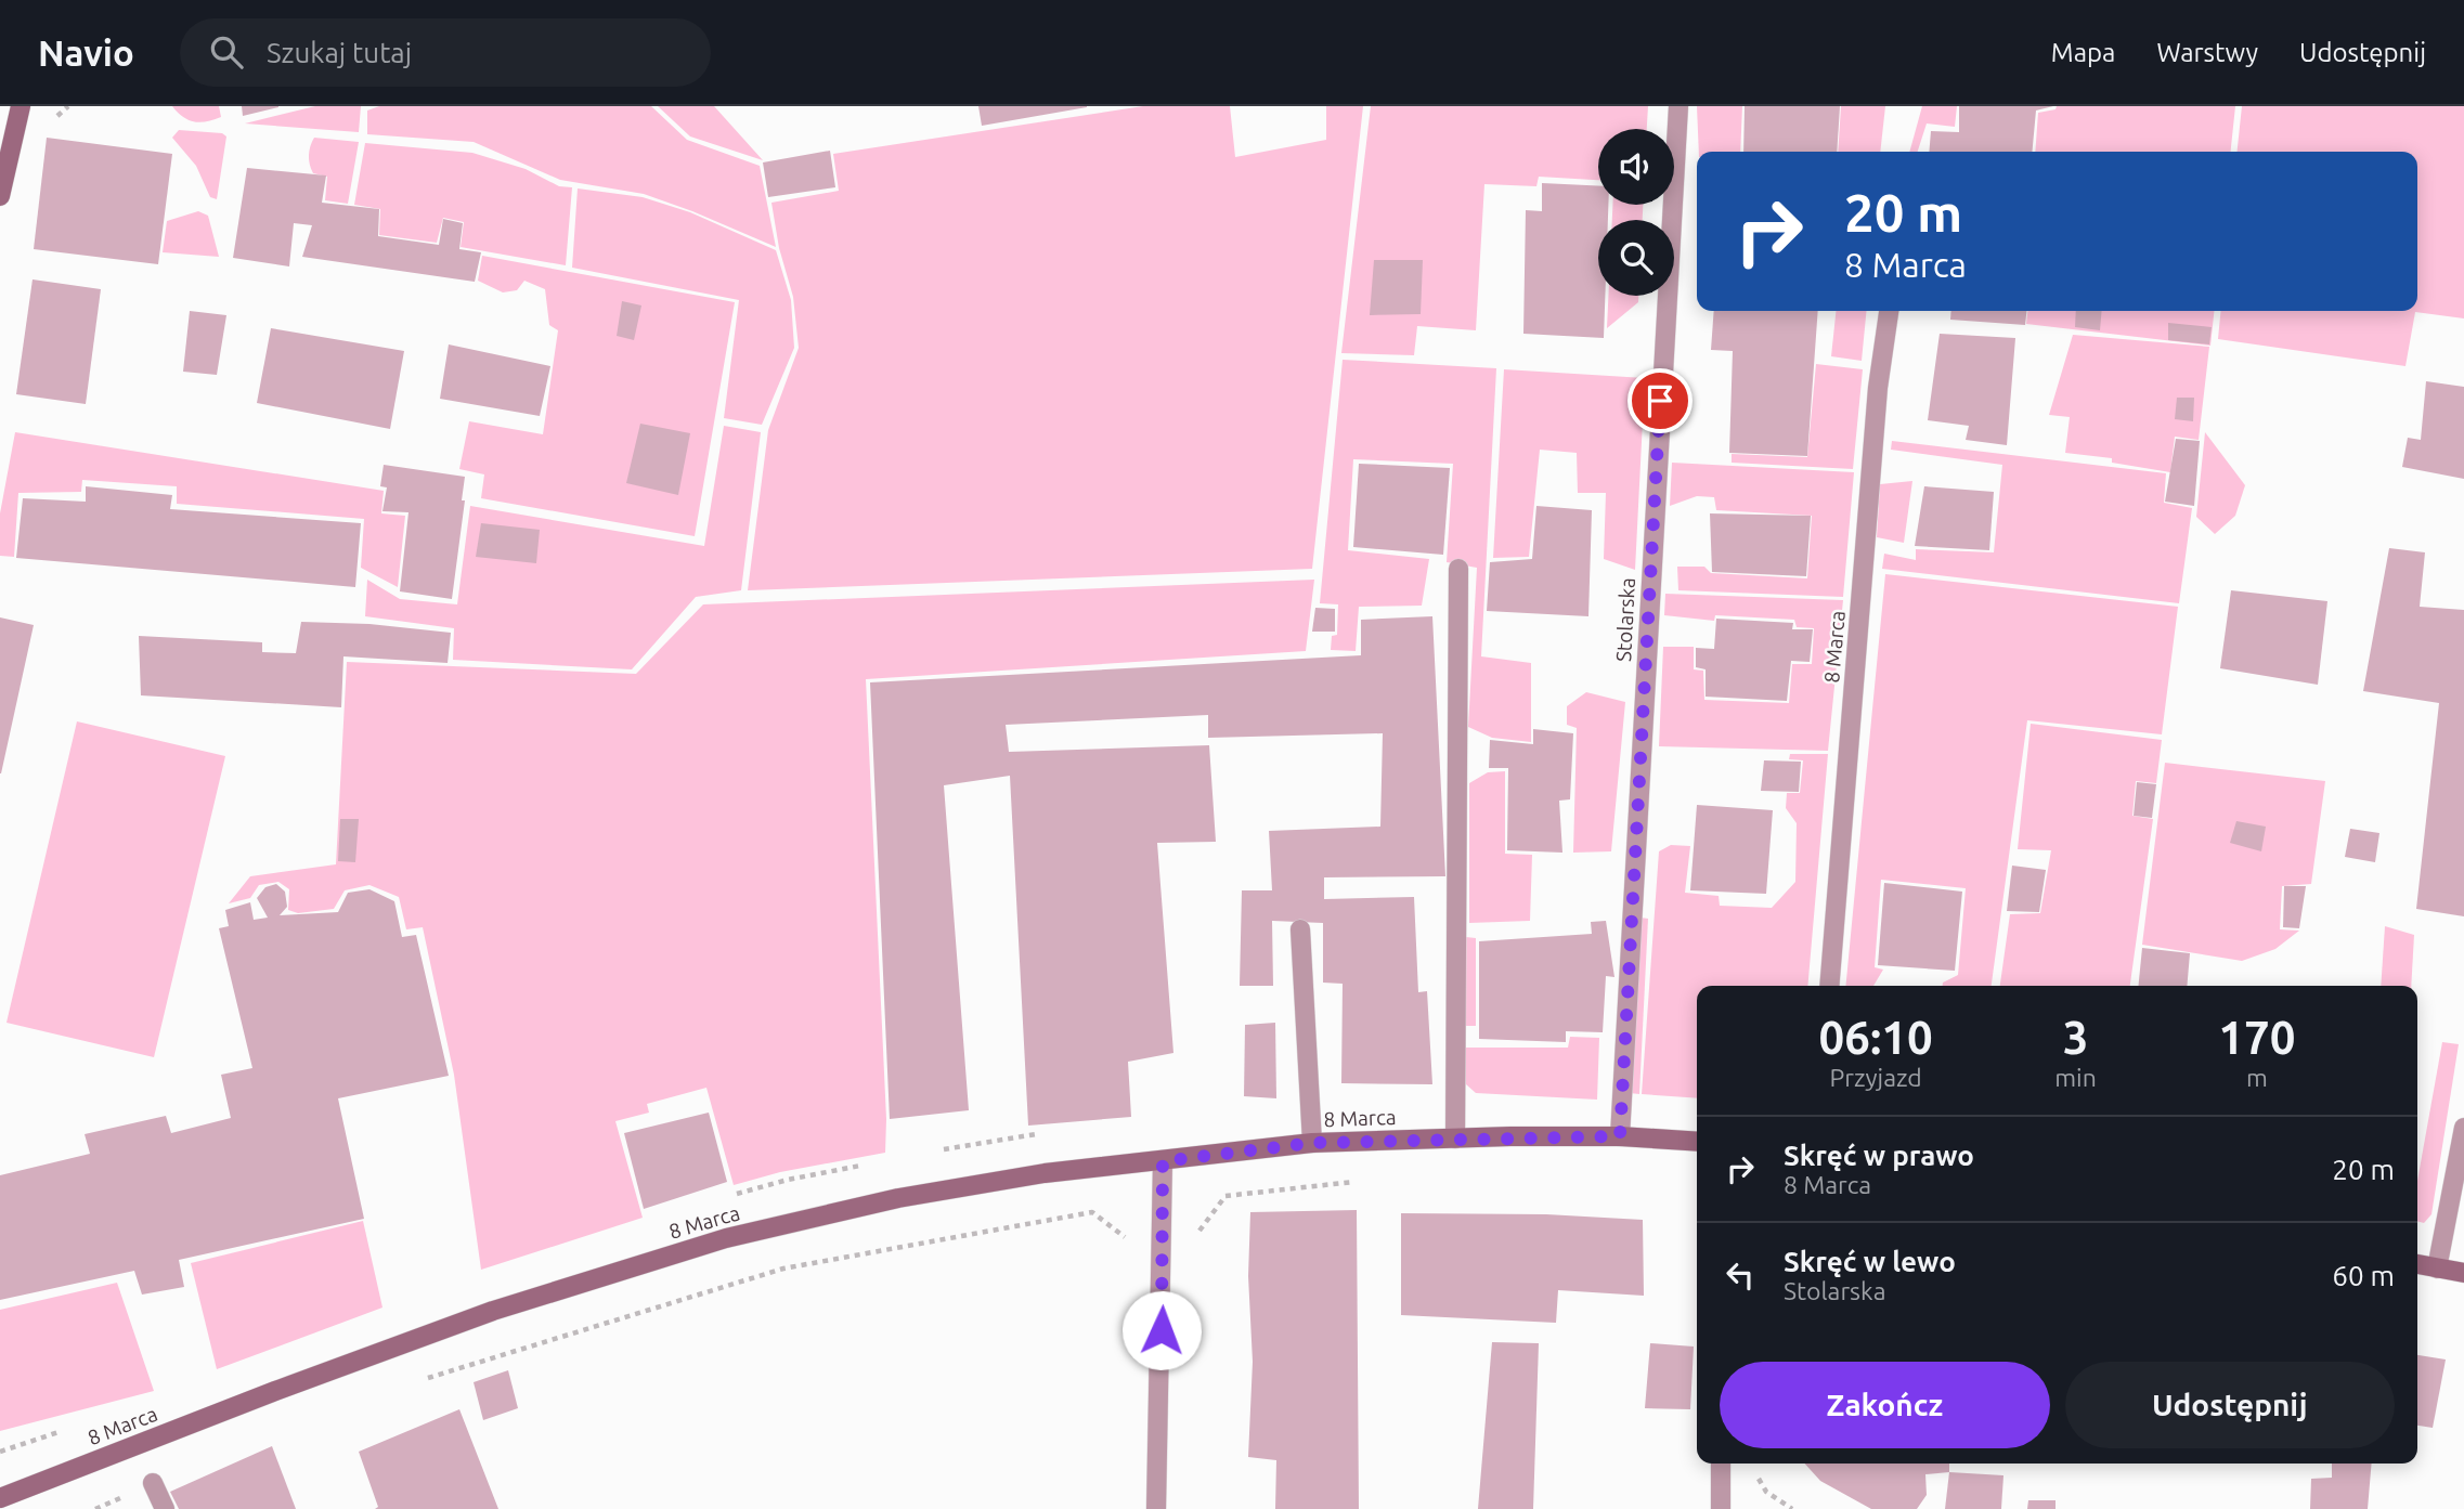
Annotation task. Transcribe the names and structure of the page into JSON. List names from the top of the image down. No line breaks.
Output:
{"streets":{"street":["Stolarska","8 Marca"]},"crossings":[["Stolarska","8 Marca"]],"page":{"header":"Navio","search":"Szukaj tutaj","nav":["Mapa","Warstwy","Udostępnij"],"turn":["20 m","8 Marca"],"eta":["06:10","Przyjazd","3","min","170","m"],"list":[{"name":"Skręć w prawo","note":"8 Marca","value":"20 m"},{"name":"Skręć w lewo","note":"Stolarska","value":"60 m"}],"buttons":["Zakończ","Udostępnij"]}}
